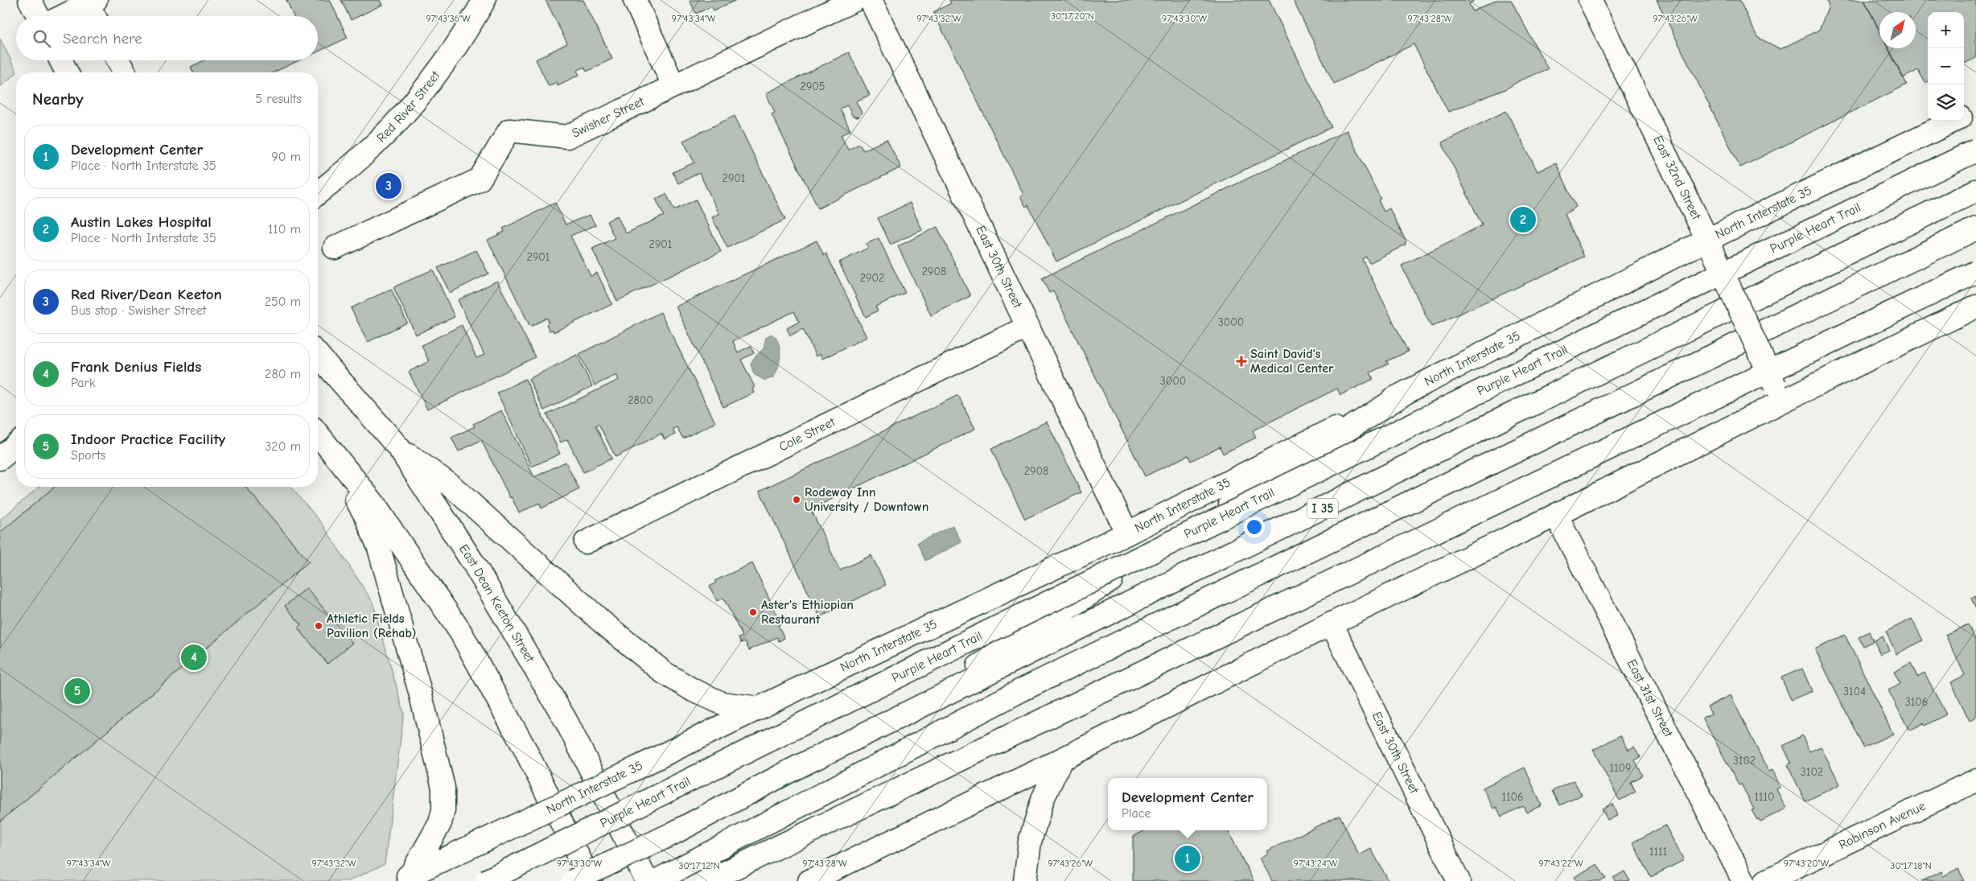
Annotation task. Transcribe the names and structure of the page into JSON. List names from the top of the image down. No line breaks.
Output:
{"streets":{"main road":["Red River Street","Swisher Street","East 32nd Street","North Interstate 35","Purple Heart Trail","East 30th Street","Cole Street","I 35","East Dean Keeton Street","East 31st Street","Robinson Avenue"]},"crossings":[["East 32nd Street","North Interstate 35"],["North Interstate 35","East 30th Street"],["East 30th Street","Cole Street"]],"places":{"health":["Saint David's Medical Center"],"other":["Rodeway Inn University / Downtown","Aster's Ethiopian Restaurant","Athletic Fields Pavilion (Rehab)"]},"house_numbers":["2905","2901","2901","2901","2908","2902","3000","3000","2800","2908","3104","3106","3102","1109","3102","1106","1110","1111"],"north":"top right","page":{"map_buttons":["+","−"],"search":"Search here","heading":["Nearby","5 results"],"list":[{"mark":"1","name":"Development Center","note":"Place · North Interstate 35","value":"90 m"},{"mark":"2","name":"Austin Lakes Hospital","note":"Place · North Interstate 35","value":"110 m"},{"mark":"3","name":"Red River/Dean Keeton","note":"Bus stop · Swisher Street","value":"250 m"},{"mark":"4","name":"Frank Denius Fields","note":"Park","value":"280 m"},{"mark":"5","name":"Indoor Practice Facility","note":"Sports","value":"320 m"}],"pins":["3","2","4","5","1"],"popup":["Development Center","Place"]},"coordinates":["30°17'20\"N","97°43'36\"W","97°43'34\"W","97°43'32\"W","97°43'30\"W","97°43'28\"W","97°43'26\"W","97°43'24\"W","97°43'22\"W","97°43'20\"W","30°17'12\"N","30°17'18\"N"]}
